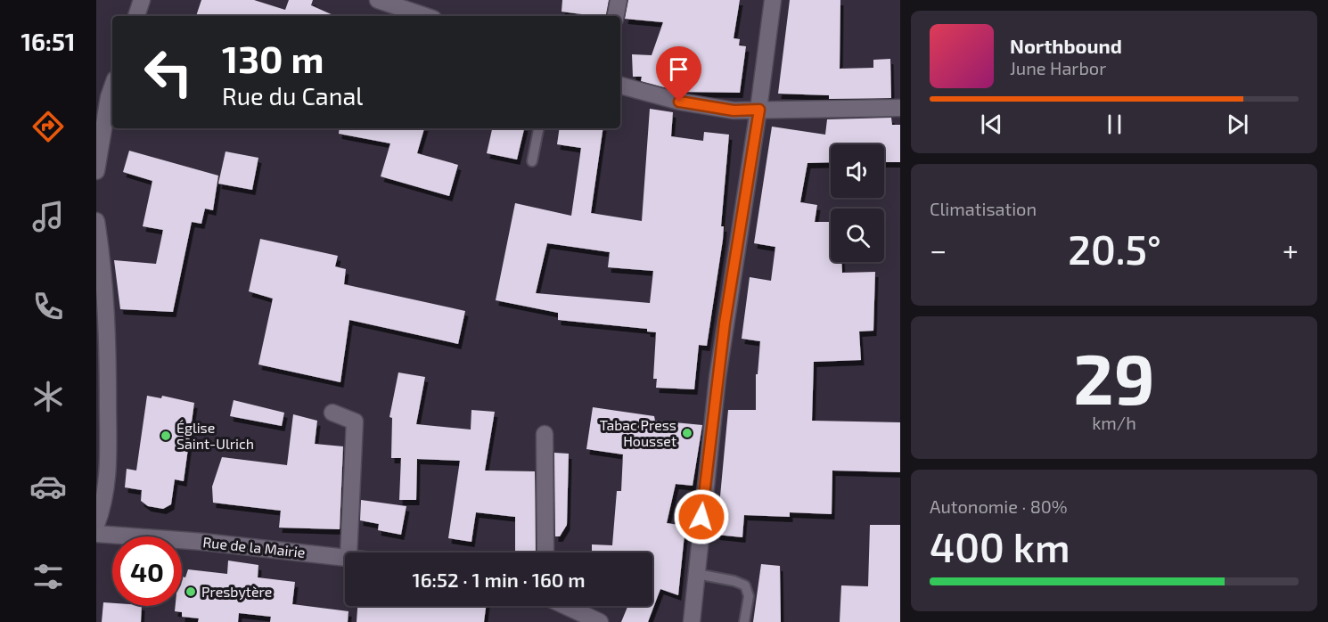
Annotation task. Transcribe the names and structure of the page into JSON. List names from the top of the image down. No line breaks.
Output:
{"streets":{"street":["Rue de la Mairie"]},"places":["Tabac Press Housset","Église Saint-Ulrich","Presbytère"],"page":{"tabs":"16:51","turn":["130 m","Rue du Canal"],"song":["Northbound","June Harbor"],"tile":["Climatisation",["29","km/h"],["Autonomie · 80%","400 km"]],"heat":["−","20.5°","+"],"limit":"40","trip":"16:52 · 1 min · 160 m"}}
